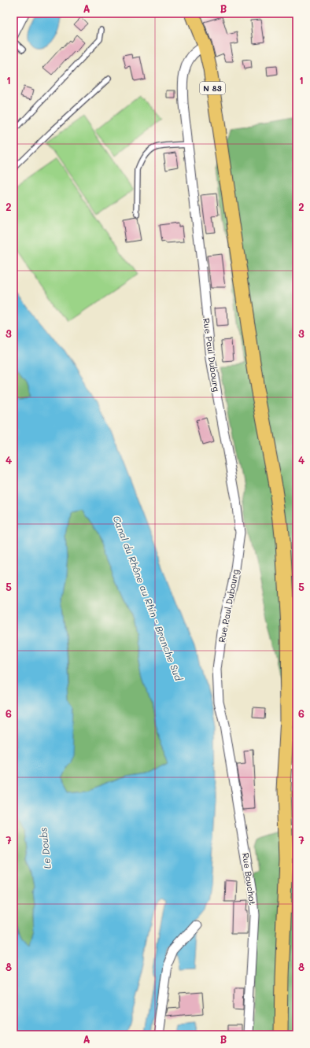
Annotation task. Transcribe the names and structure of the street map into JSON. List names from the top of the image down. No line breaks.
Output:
{"streets":{"main road":["N 83"],"street":["Rue Paul Dubourg","Rue Bouchot"]},"crossings":[["N 83","Rue Paul Dubourg"],["Rue Paul Dubourg","Rue Bouchot"]],"water":["Canal du Rhône au Rhin - Branche Sud","Le Doubs"],"grid":{"columns":["A","B"],"rows":["1","2","3","4","5","6","7","8"]}}
